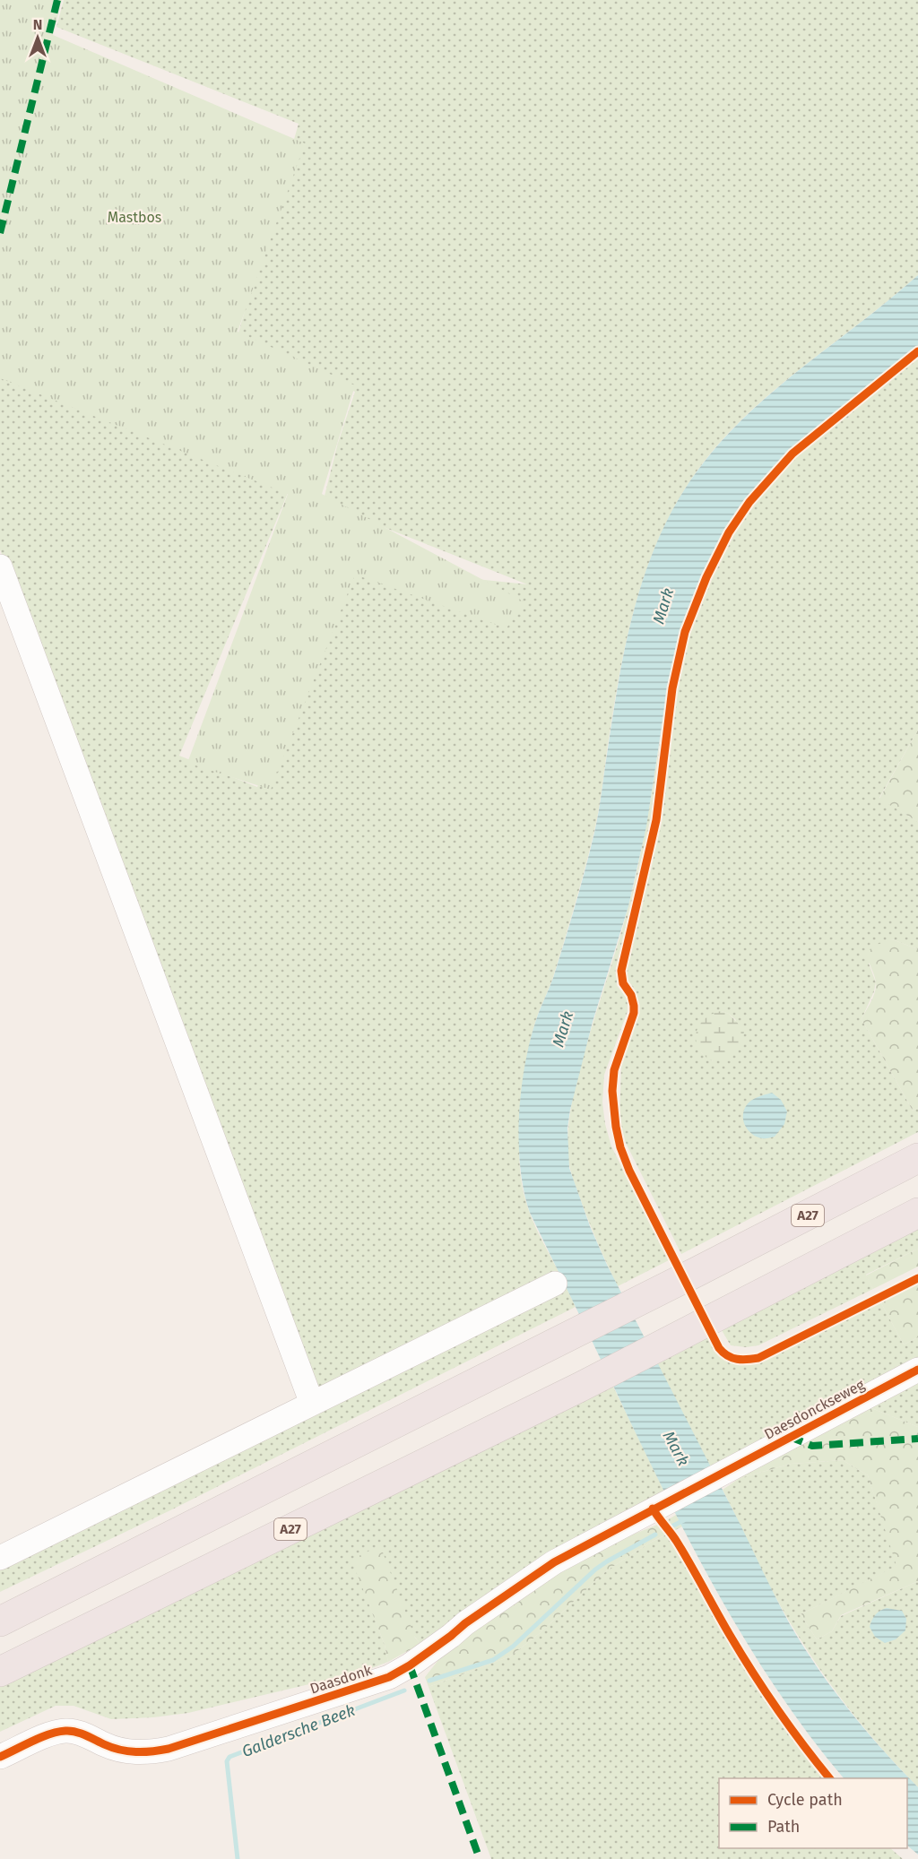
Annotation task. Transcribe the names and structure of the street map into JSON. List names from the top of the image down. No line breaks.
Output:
{"streets":{"highway":["A27"],"street":["Daesdonckseweg","Daasdonk"]},"crossings":[["Daesdonckseweg","Daasdonk"]],"water":["Mark","Galdersche Beek"],"parks":["Mastbos"],"legend":["Cycle path","Path"],"north":"top"}
